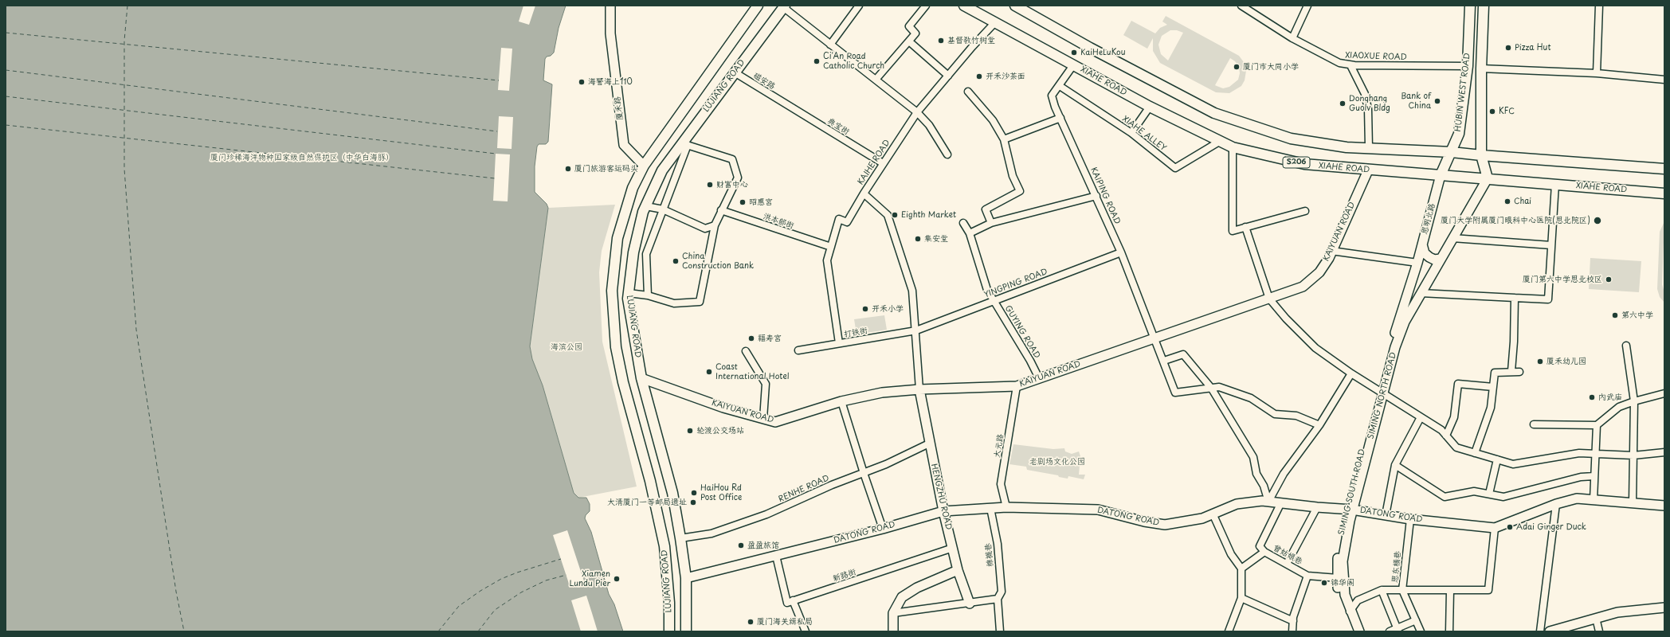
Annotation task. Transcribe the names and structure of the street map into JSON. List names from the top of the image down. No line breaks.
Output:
{"streets":{"main road":["XIAHE ROAD","LUJIANG ROAD","HUBIN WEST ROAD","S206"],"street":["XIAOXUE ROAD","磁安路","厦禾路","典宝街","XIAHE ALLEY","KAIHE ROAD","KAIPING ROAD","思明北路","洪本部街","KAIYUAN ROAD","YINGPING ROAD","GUYING ROAD","打铁街","SIMING NORTH ROAD","大元路","RENHE ROAD","SIMING SOUTH ROAD","HENGZHU ROAD","DATONG ROAD","棉襪巷","曾姑娘巷","思东横巷","新路街"]},"crossings":[["XIAOXUE ROAD","HUBIN WEST ROAD"],["磁安路","LUJIANG ROAD"],["磁安路","典宝街"],["XIAHE ROAD","HUBIN WEST ROAD"],["XIAHE ROAD","XIAHE ALLEY"],["XIAHE ROAD","KAIHE ROAD"],["XIAHE ROAD","KAIPING ROAD"],["XIAHE ROAD","思明北路"],["XIAHE ROAD","KAIYUAN ROAD"],["XIAHE ROAD","SIMING NORTH ROAD"],["LUJIANG ROAD","厦禾路"],["LUJIANG ROAD","KAIYUAN ROAD"],["LUJIANG ROAD","RENHE ROAD"],["LUJIANG ROAD","DATONG ROAD"],["HUBIN WEST ROAD","思明北路"],["HUBIN WEST ROAD","SIMING NORTH ROAD"],["典宝街","KAIHE ROAD"],["XIAHE ALLEY","KAIPING ROAD"],["KAIHE ROAD","KAIYUAN ROAD"],["KAIHE ROAD","YINGPING ROAD"],["KAIHE ROAD","打铁街"],["KAIHE ROAD","HENGZHU ROAD"],["KAIPING ROAD","KAIYUAN ROAD"],["KAIPING ROAD","YINGPING ROAD"],["思明北路","SIMING SOUTH ROAD"],["KAIYUAN ROAD","GUYING ROAD"],["KAIYUAN ROAD","大元路"],["KAIYUAN ROAD","HENGZHU ROAD"],["YINGPING ROAD","GUYING ROAD"],["YINGPING ROAD","打铁街"],["SIMING NORTH ROAD","SIMING SOUTH ROAD"],["大元路","DATONG ROAD"],["RENHE ROAD","HENGZHU ROAD"],["SIMING SOUTH ROAD","DATONG ROAD"],["SIMING SOUTH ROAD","曾姑娘巷"],["HENGZHU ROAD","DATONG ROAD"],["HENGZHU ROAD","新路街"],["DATONG ROAD","棉襪巷"],["DATONG ROAD","曾姑娘巷"],["DATONG ROAD","思东横巷"]],"parks":["厦门珍稀海洋物种国家级自然保护区（中华白海豚）","海滨公园","老剧场文化公园"],"places":["基督教竹树堂","Pizza Hut","KaiHeLuKou","Ci'An Road Catholic Church","厦门市大同小学","开禾沙茶面","海警海上110","Bank of China","Donghang Guolv Bldg","KFC","厦门旅游客运码头","财富中心","Chai","昭惠宫","Eighth Market","厦门大学附属厦门眼科中心医院(思北院区)","集安堂","China Construction Bank","厦门第六中学思北校区","开禾小学","第六中学","福寿宫","厦禾幼儿园","Coast International Hotel","内武庙","轮渡公交场站","HaiHou Rd Post Office","大清厦门一等邮局遗址","Adai Ginger Duck","盈盈旅馆","Xiamen Lundu Pier","锦华阁","厦门海关缉私局"]}
